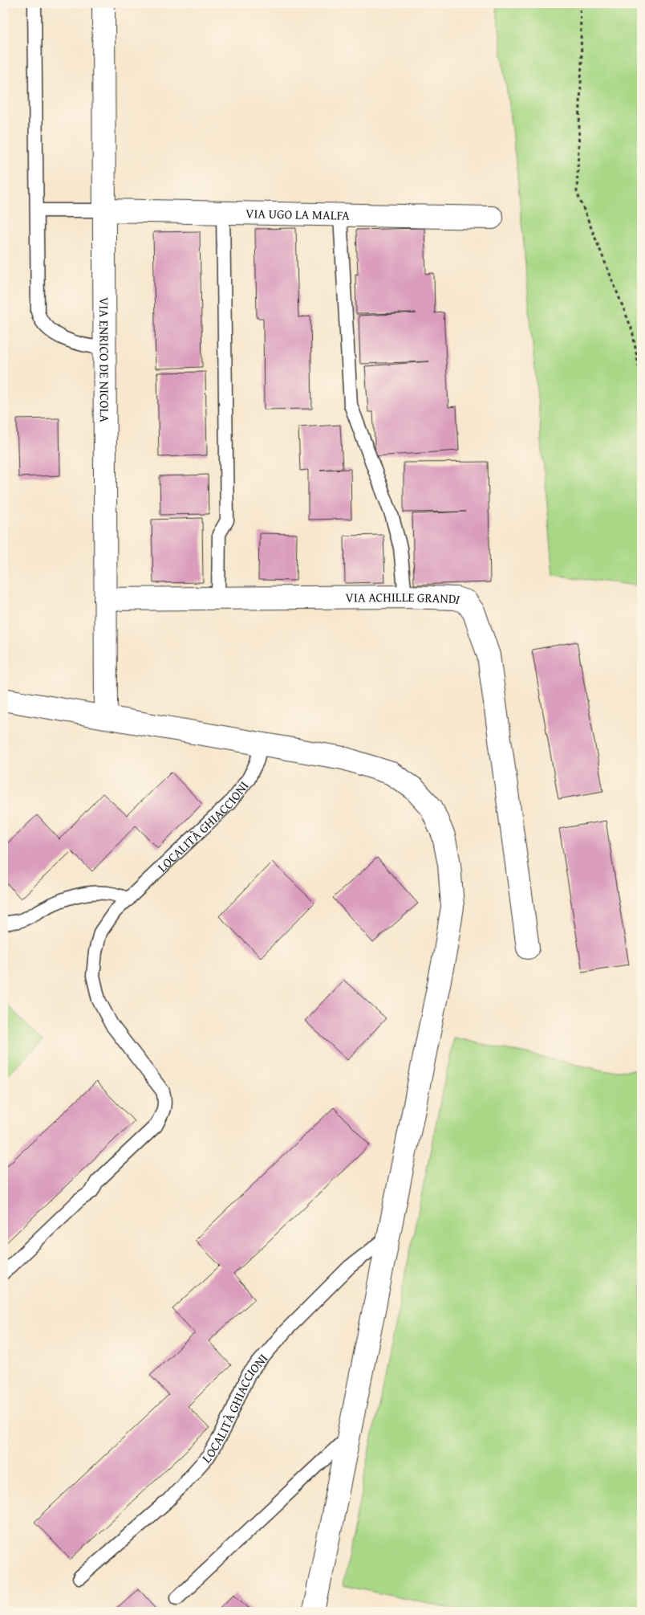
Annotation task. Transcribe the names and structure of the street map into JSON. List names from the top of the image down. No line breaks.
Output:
{"streets":{"street":["VIA UGO LA MALFA","VIA ENRICO DE NICOLA","VIA ACHILLE GRANDI"],"lane":["LOCALITÀ GHIACCIONI"]},"crossings":[["VIA UGO LA MALFA","VIA ENRICO DE NICOLA"],["VIA ENRICO DE NICOLA","VIA ACHILLE GRANDI"]]}
